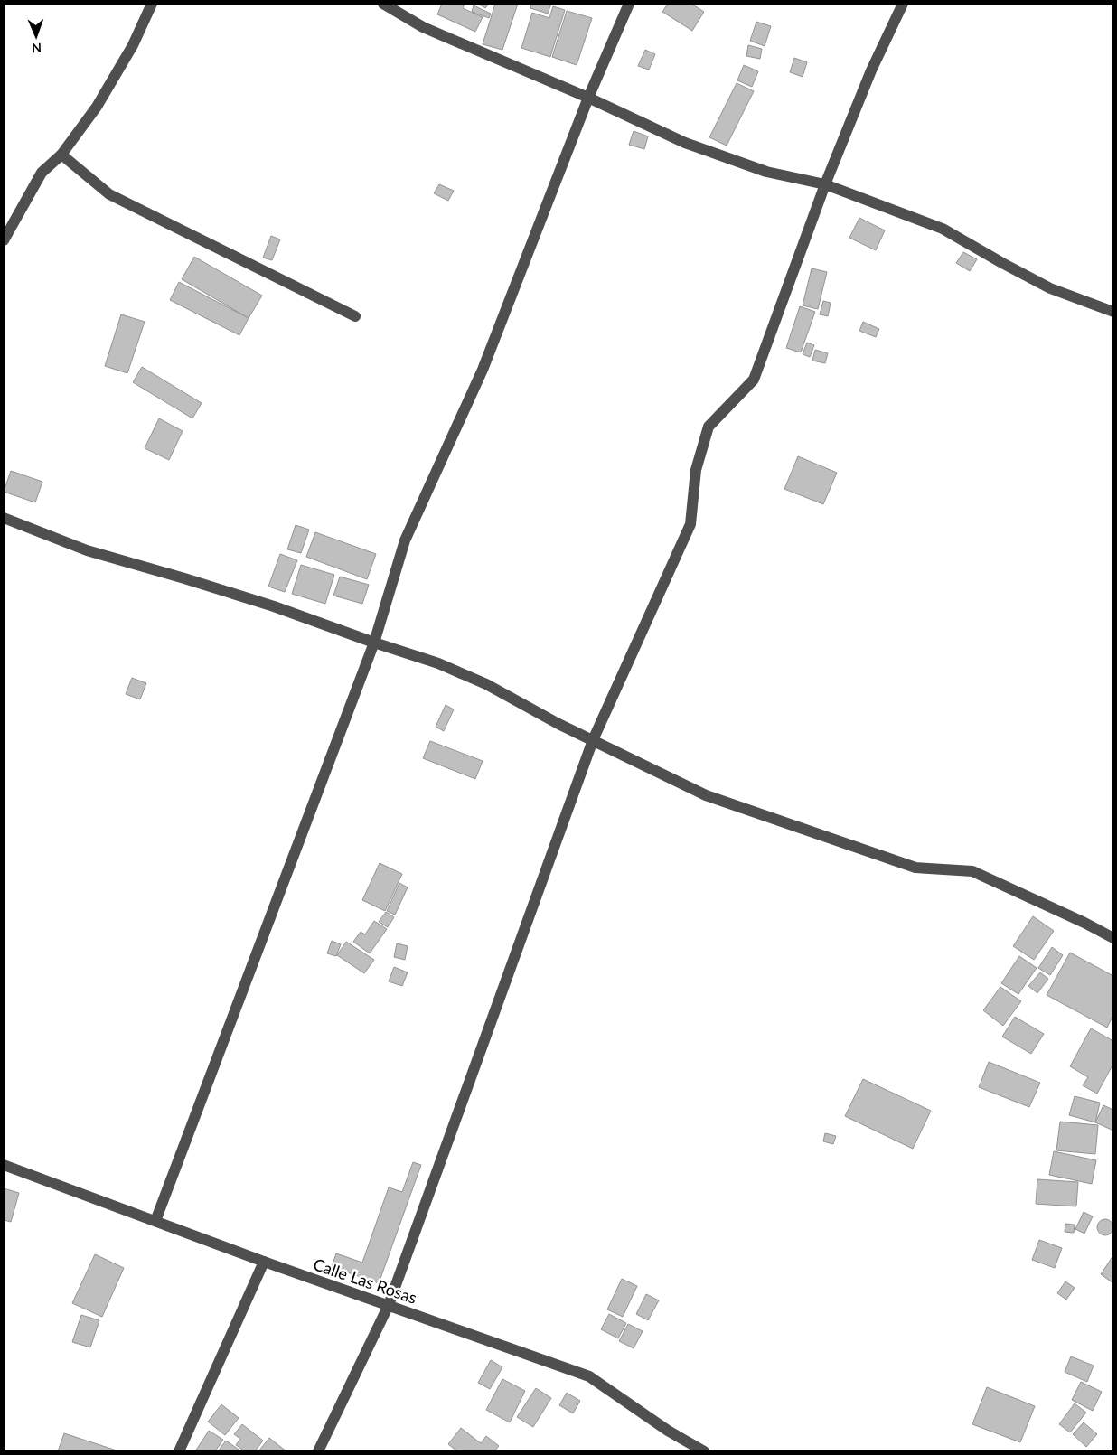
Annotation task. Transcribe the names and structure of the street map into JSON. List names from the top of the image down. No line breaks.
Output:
{"streets":{"street":["Calle Las Rosas"]},"north":"bottom"}
